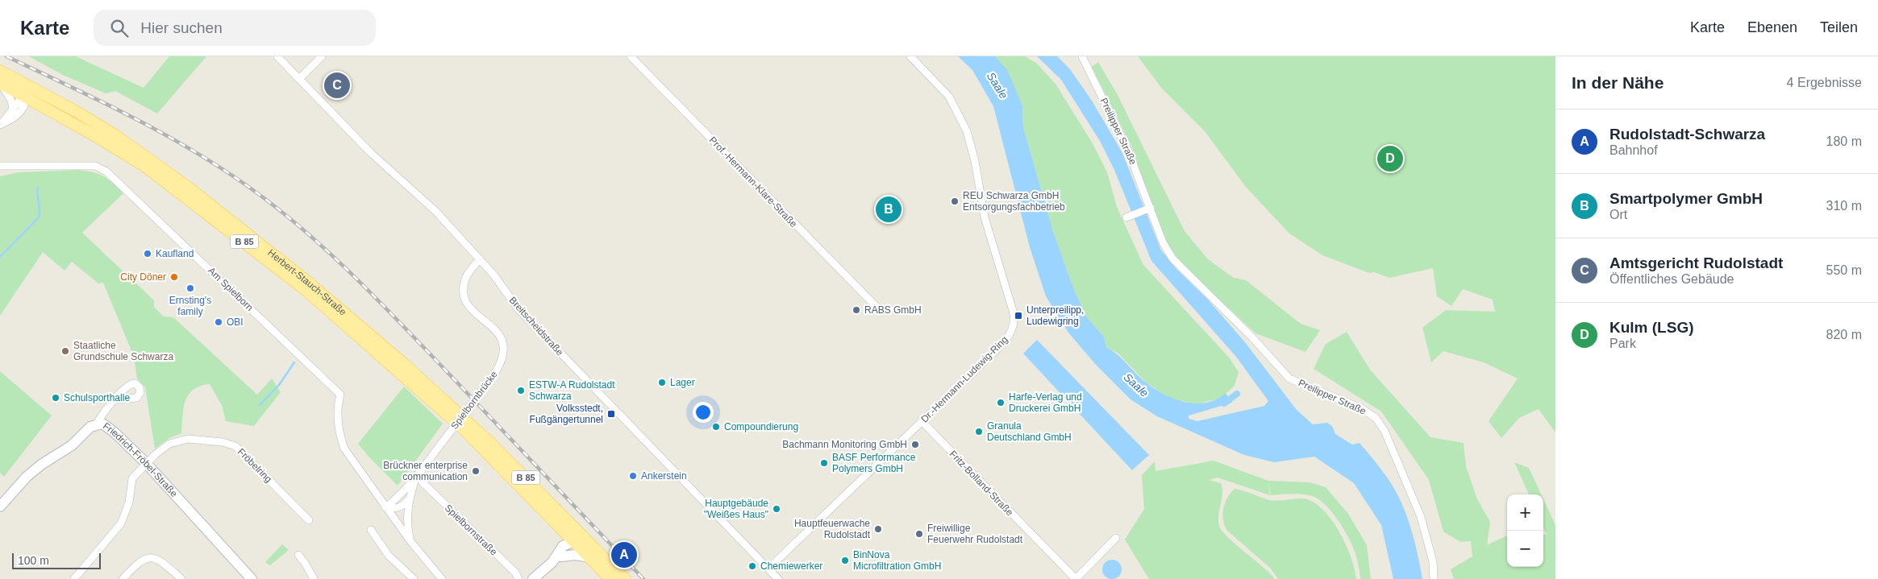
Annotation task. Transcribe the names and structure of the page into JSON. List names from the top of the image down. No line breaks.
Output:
{"streets":{"main road":["B 85","Herbert-Stauch-Straße"],"street":["Preilipper Straße","Prof.-Hermann-Klare-Straße","Am Spielborn","Breitscheidstraße","Dr.-Hermann-Ludewig-Ring","Spielbornbrücke","Friedrich-Fröbel-Straße","Fröbelring","Fritz-Bolland-Straße","Spielbornstraße"]},"crossings":[["B 85","Herbert-Stauch-Straße"],["Am Spielborn","Spielbornbrücke"],["Breitscheidstraße","Dr.-Hermann-Ludewig-Ring"],["Breitscheidstraße","Spielbornbrücke"],["Dr.-Hermann-Ludewig-Ring","Fritz-Bolland-Straße"],["Spielbornbrücke","Spielbornstraße"],["Friedrich-Fröbel-Straße","Fröbelring"]],"water":["Saale"],"places":{"other":["REU Schwarza GmbH Entsorgungsfachbetrieb","Kaufland","City Döner","Ernsting's family","RABS GmbH","OBI","Staatliche Grundschule Schwarza","Lager","ESTW-A Rudolstadt Schwarza","Schulsporthalle","Harfe-Verlag und Druckerei GmbH","Compoundierung","Granula Deutschland GmbH","Bachmann Monitoring GmbH","BASF Performance Polymers GmbH","Brückner enterprise communication","Ankerstein","Hauptgebäude \"Weißes Haus\"","Hauptfeuerwache Rudolstadt","Freiwillige Feuerwehr Rudolstadt","BinNova Microfiltration GmbH","Chemiewerker"],"transit":["Unterpreilipp, Ludewigring","Volksstedt, Fußgängertunnel"]},"scale_bar":"100 m","page":{"header":"Karte","search":"Hier suchen","nav":["Karte","Ebenen","Teilen"],"heading":["In der Nähe","4 Ergebnisse"],"pins":["C","D","B","A"],"list":[{"mark":"A","name":"Rudolstadt-Schwarza","note":"Bahnhof","value":"180 m"},{"mark":"B","name":"Smartpolymer GmbH","note":"Ort","value":"310 m"},{"mark":"C","name":"Amtsgericht Rudolstadt","note":"Öffentliches Gebäude","value":"550 m"},{"mark":"D","name":"Kulm (LSG)","note":"Park","value":"820 m"}],"map_buttons":["+","−"],"scale":"100 m"}}
